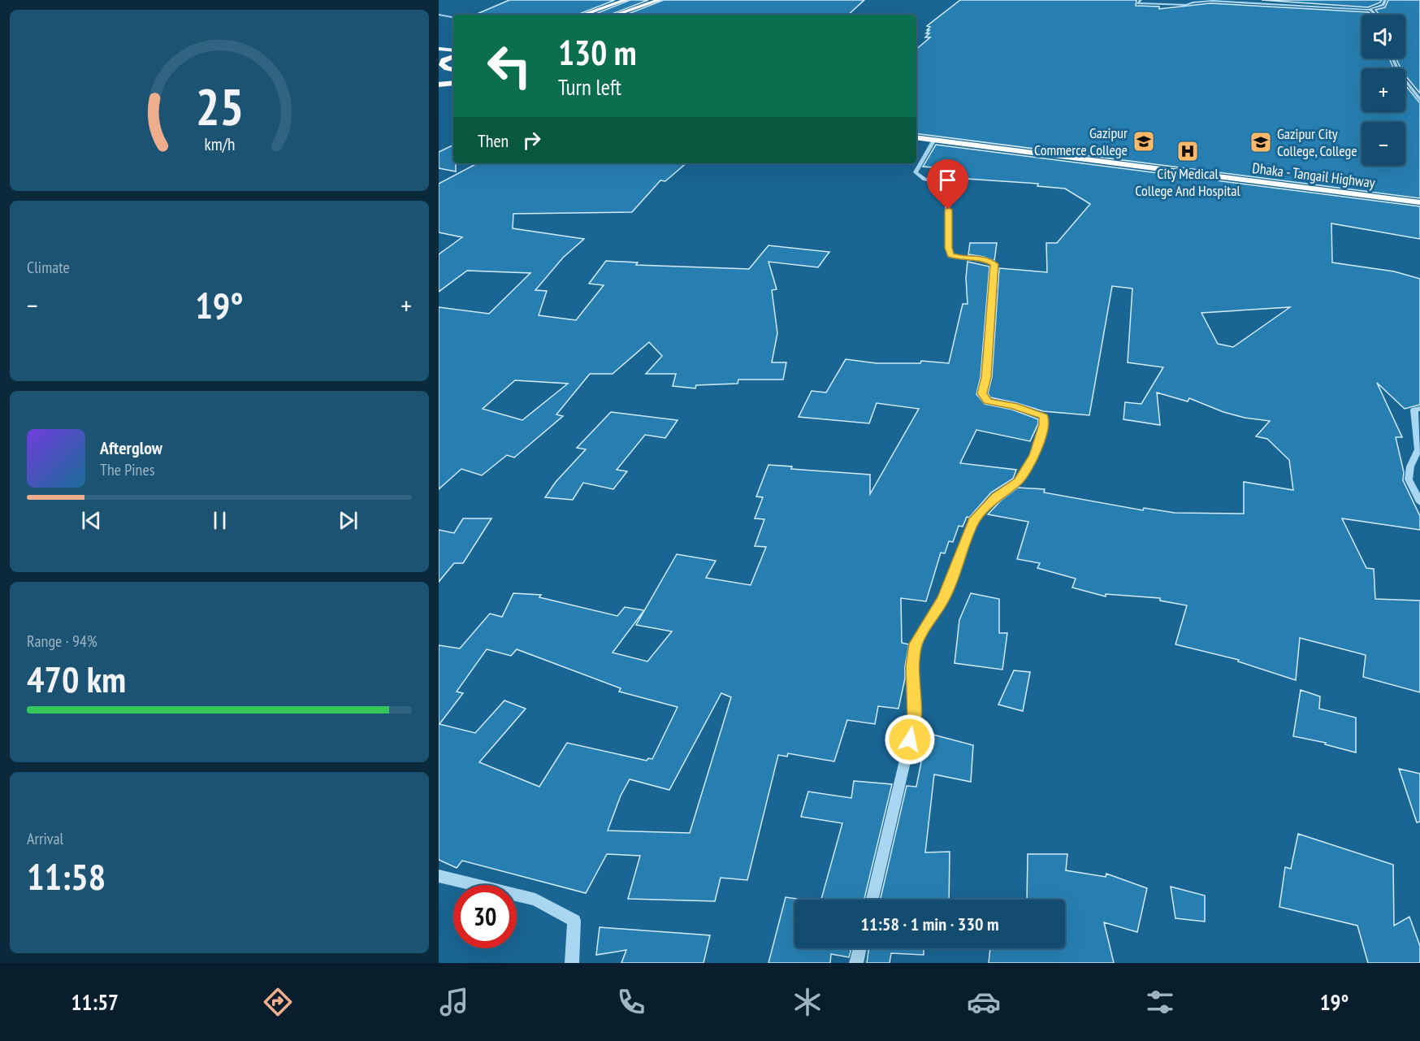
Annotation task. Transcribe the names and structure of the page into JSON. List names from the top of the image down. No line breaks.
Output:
{"streets":{"highway":["Dhaka - Tangail Highway"]},"places":{"school or university":["Gazipur Commerce College","Gazipur City College, College"],"hospital":["City Medical College And Hospital"]},"page":{"map_buttons":["+","−"],"turn":["130 m","Turn left"],"then":"Then","tile":["Climate",["Range · 94%","470 km"],["Arrival","11:58"]],"heat":["−","19°","+"],"song":["Afterglow","The Pines"],"limit":"30","trip":"11:58 · 1 min · 330 m","tabs":["11:57","19°"],"gauge":["25","km/h"]}}
